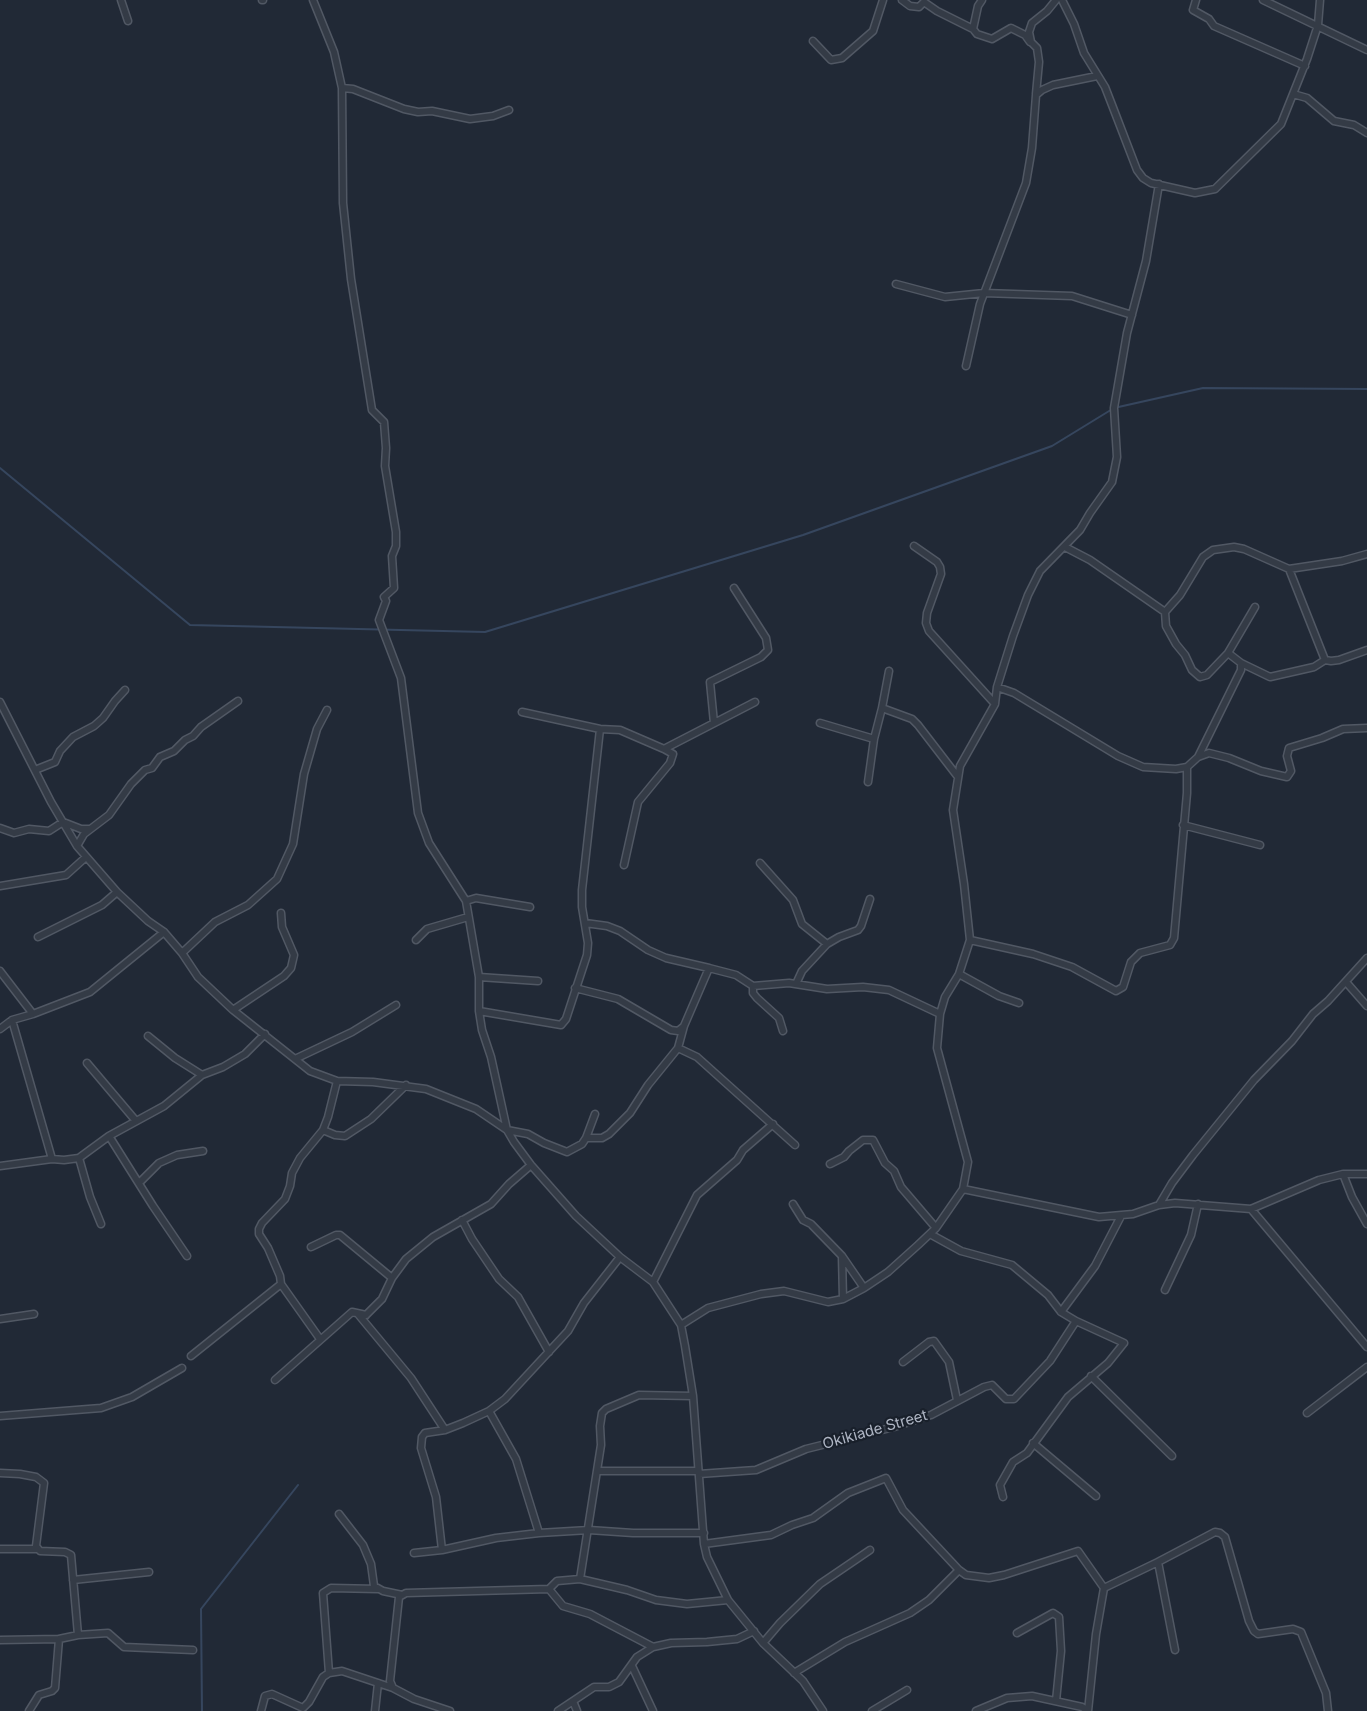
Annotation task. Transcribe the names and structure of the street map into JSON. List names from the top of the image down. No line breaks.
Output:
{"streets":{"street":["Okikiade Street"]}}
